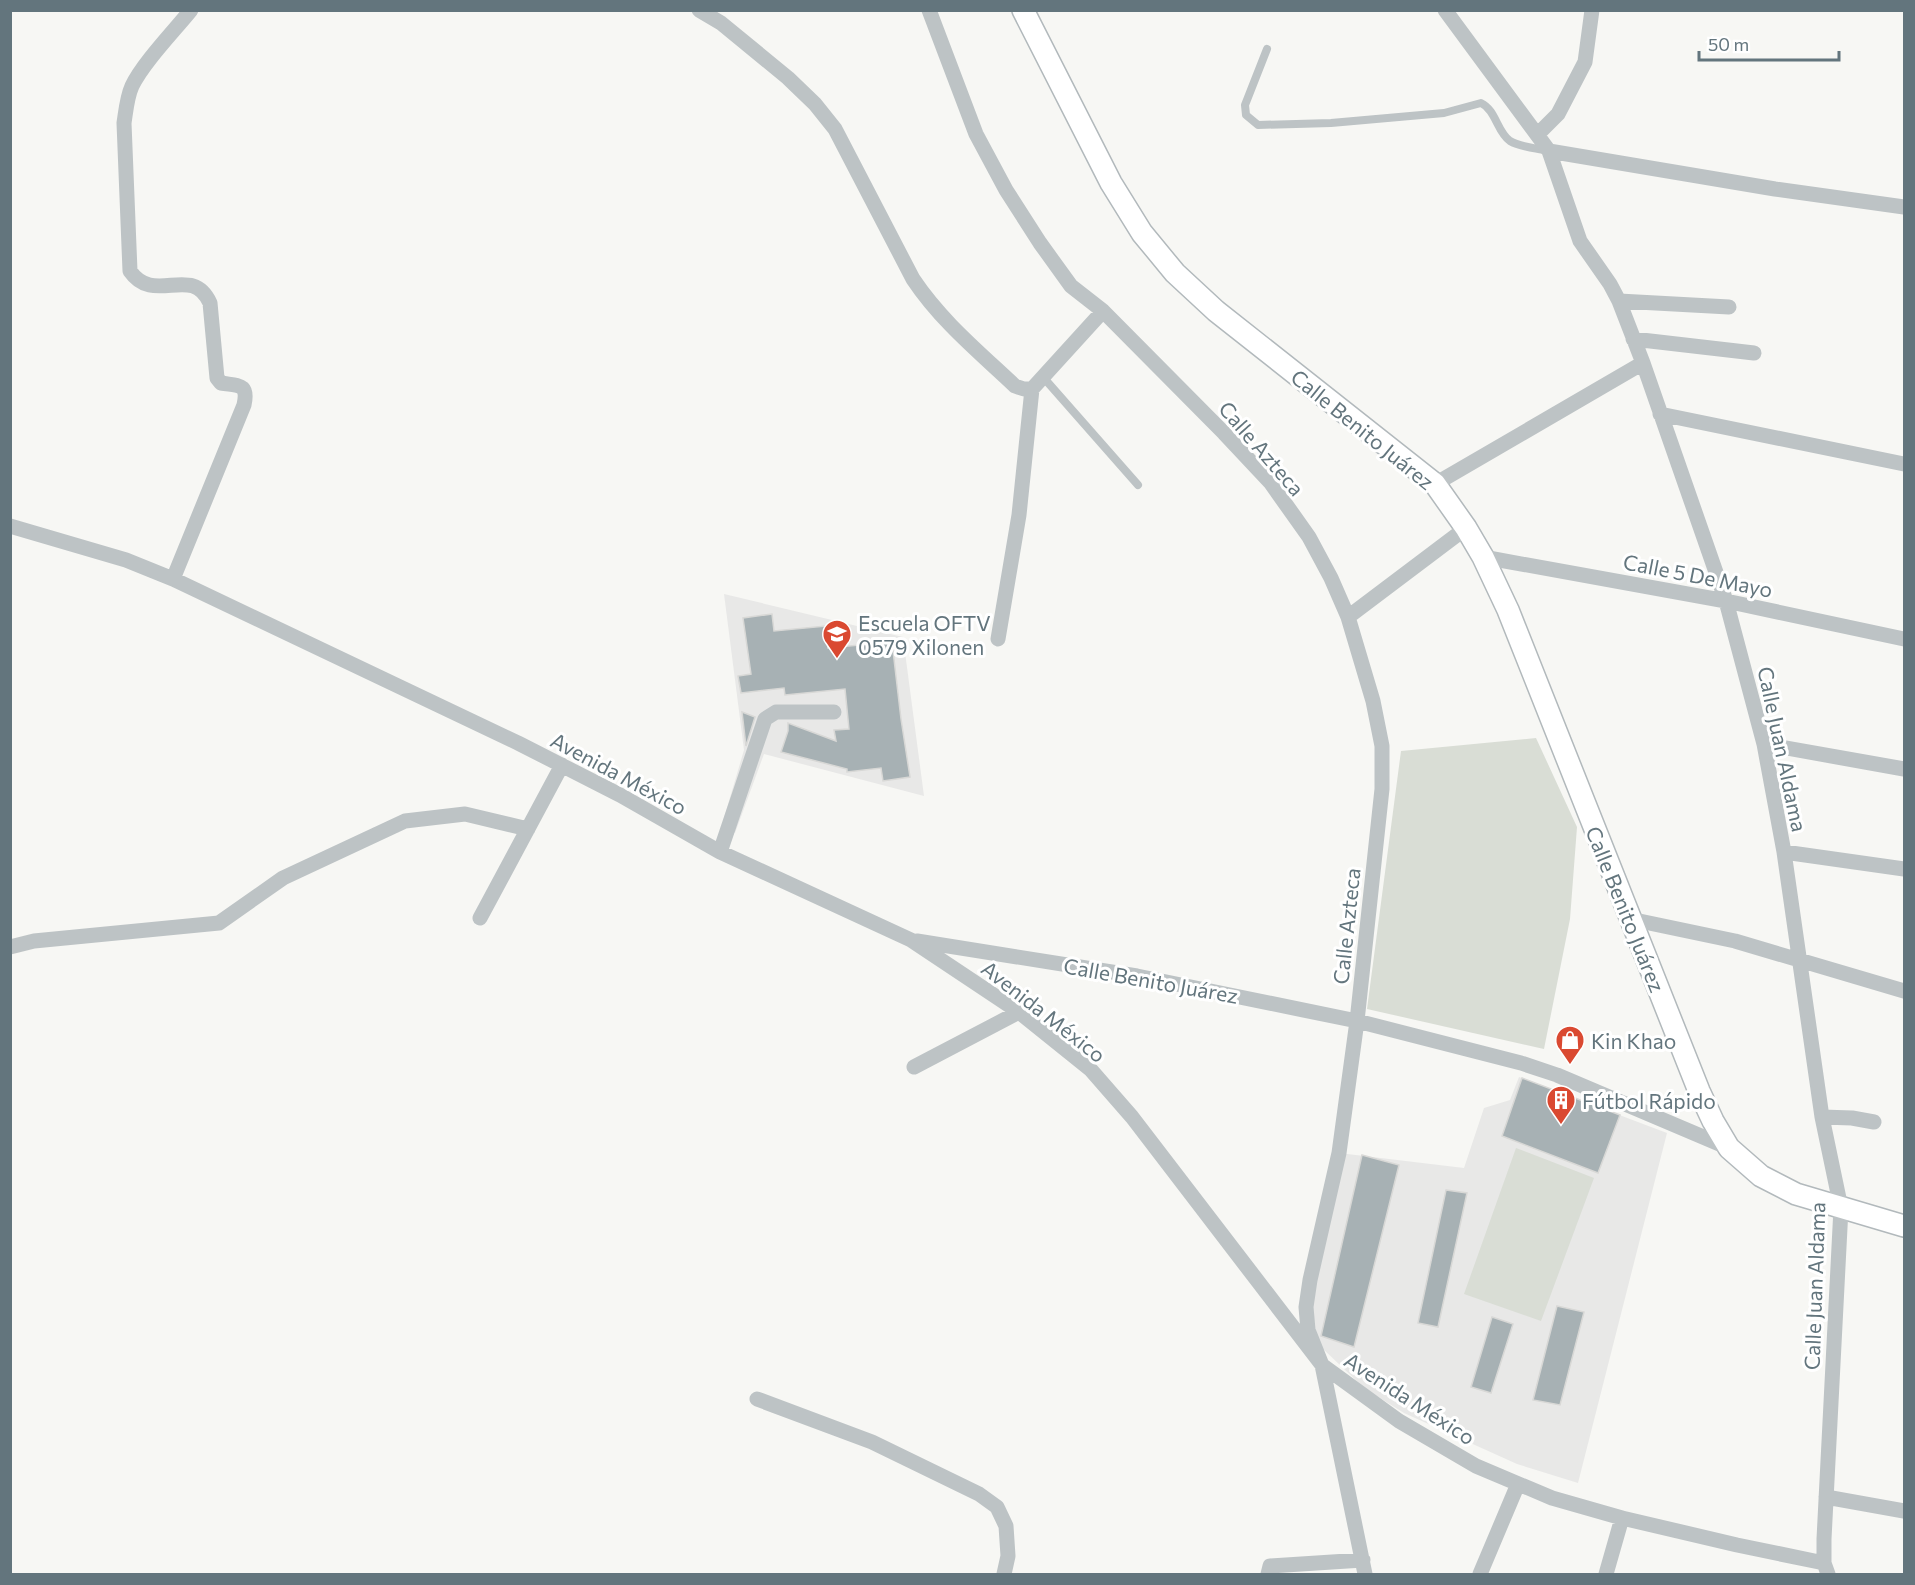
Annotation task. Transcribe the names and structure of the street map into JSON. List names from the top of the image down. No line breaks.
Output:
{"streets":{"main road":["Calle Benito Juárez"],"street":["Calle Azteca","Calle 5 De Mayo","Calle Juan Aldama","Avenida México"]},"crossings":[["Calle Benito Juárez","Calle Azteca"],["Calle Benito Juárez","Calle 5 De Mayo"],["Calle Benito Juárez","Avenida México"],["Calle Azteca","Avenida México"],["Calle 5 De Mayo","Calle Juan Aldama"],["Calle Juan Aldama","Avenida México"]],"places":{"school or university":["Escuela OFTV 0579 Xilonen"],"shop":["Kin Khao"],"building":["Fútbol Rápido"]},"scale_bar":"50 m"}
